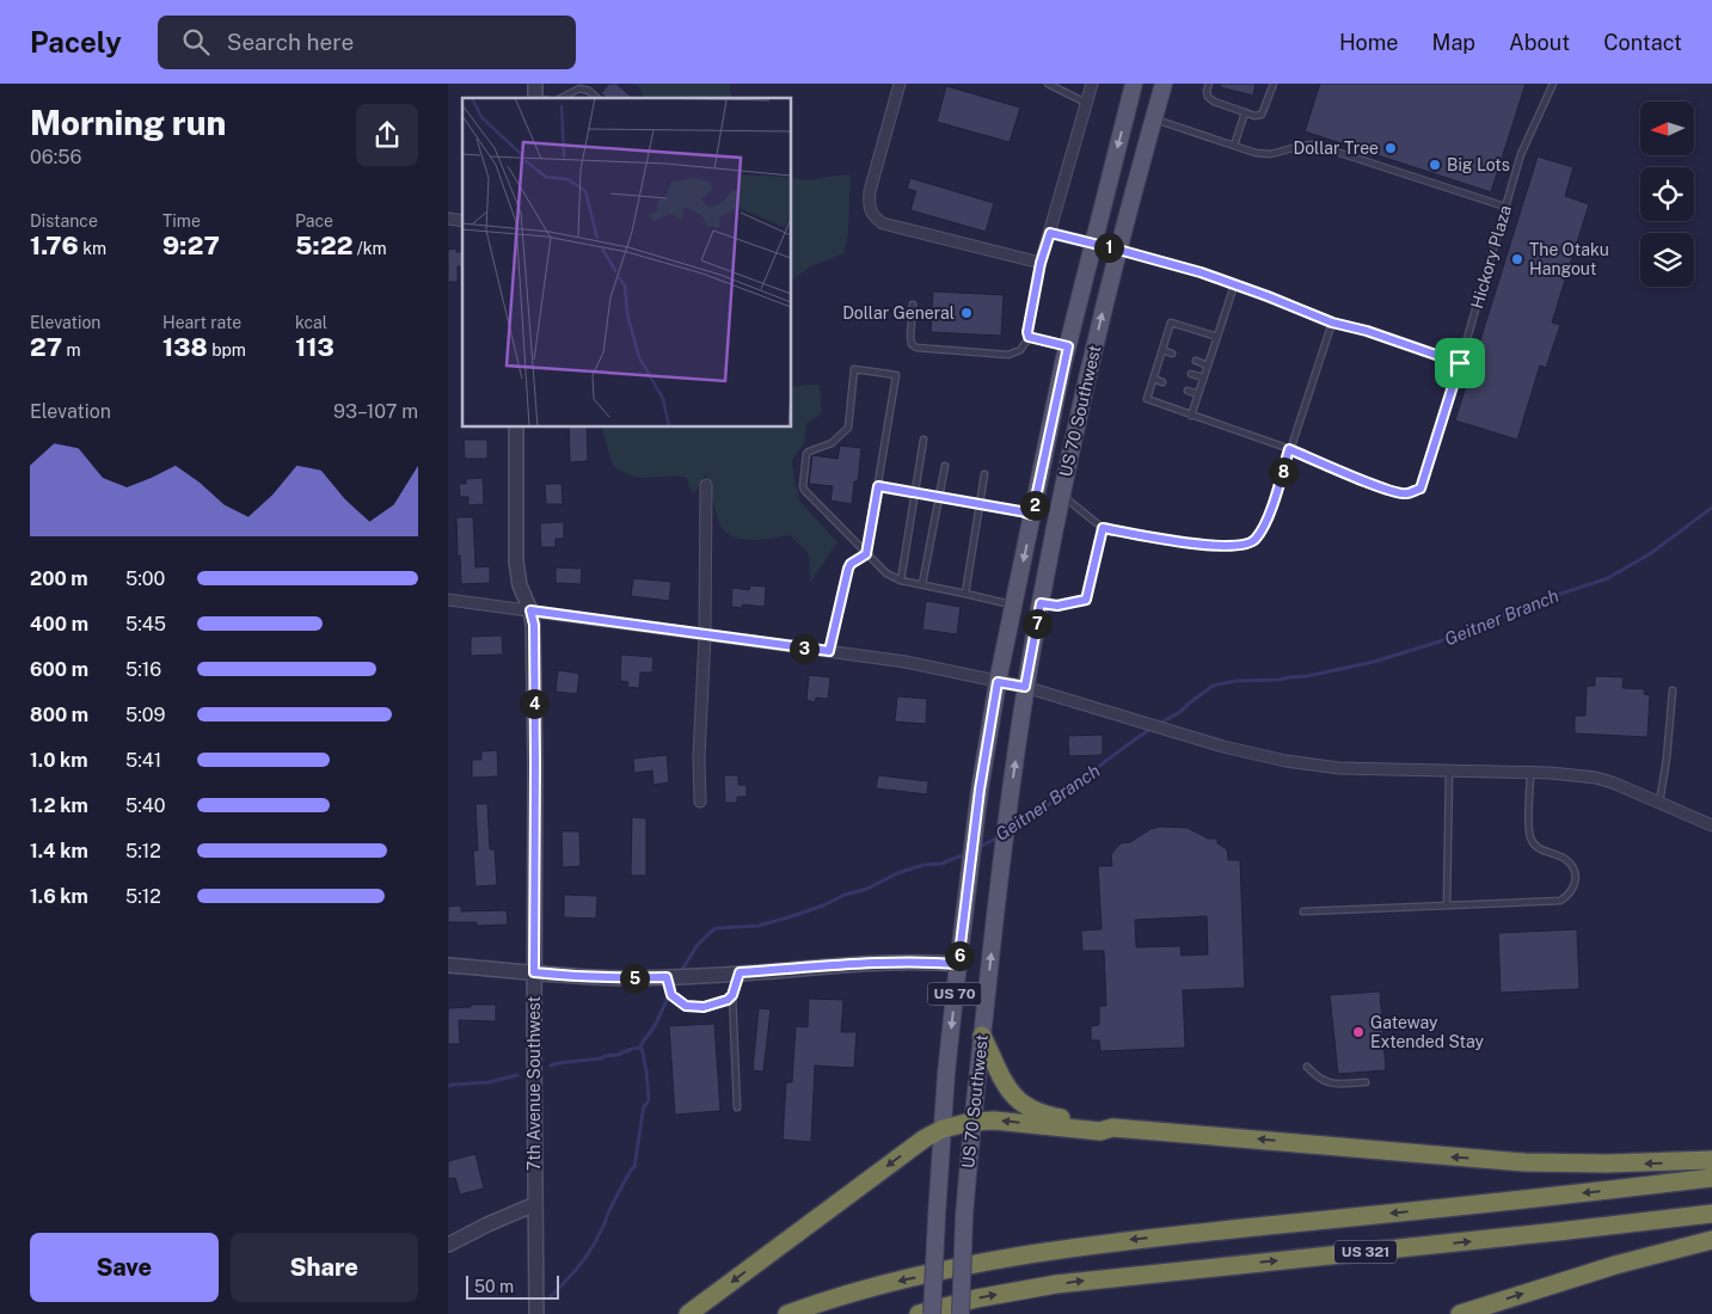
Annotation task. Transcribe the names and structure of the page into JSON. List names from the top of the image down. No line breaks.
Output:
{"streets":{"highway":["US 321"],"main road":["US 70 Southwest","US 70"],"street":["7th Avenue Southwest"],"lane":["Hickory Plaza"]},"water":["Geitner Branch"],"places":["Dollar Tree","Big Lots","The Otaku Hangout","Dollar General","Gateway Extended Stay"],"scale_bar":"50 m","north":"left","page":{"header":"Pacely","search":"Search here","nav":["Home","Map","About","Contact"],"heading":["Morning run","06:56"],"stats":[["Distance","1.76 km"],["Time","9:27"],["Pace","5:22 /km"],["Elevation","27 m"],["Heart rate","138 bpm"],["kcal","113"]],"pins":["1","8","2","7","3","4","6","5"],"chart":["Elevation","93–107 m"],"list":[{"name":"200 m","note":"5:00"},{"name":"400 m","note":"5:45"},{"name":"600 m","note":"5:16"},{"name":"800 m","note":"5:09"},{"name":"1.0 km","note":"5:41"},{"name":"1.2 km","note":"5:40"},{"name":"1.4 km","note":"5:12"},{"name":"1.6 km","note":"5:12"}],"buttons":["Save","Share"],"scale":"50 m"}}
